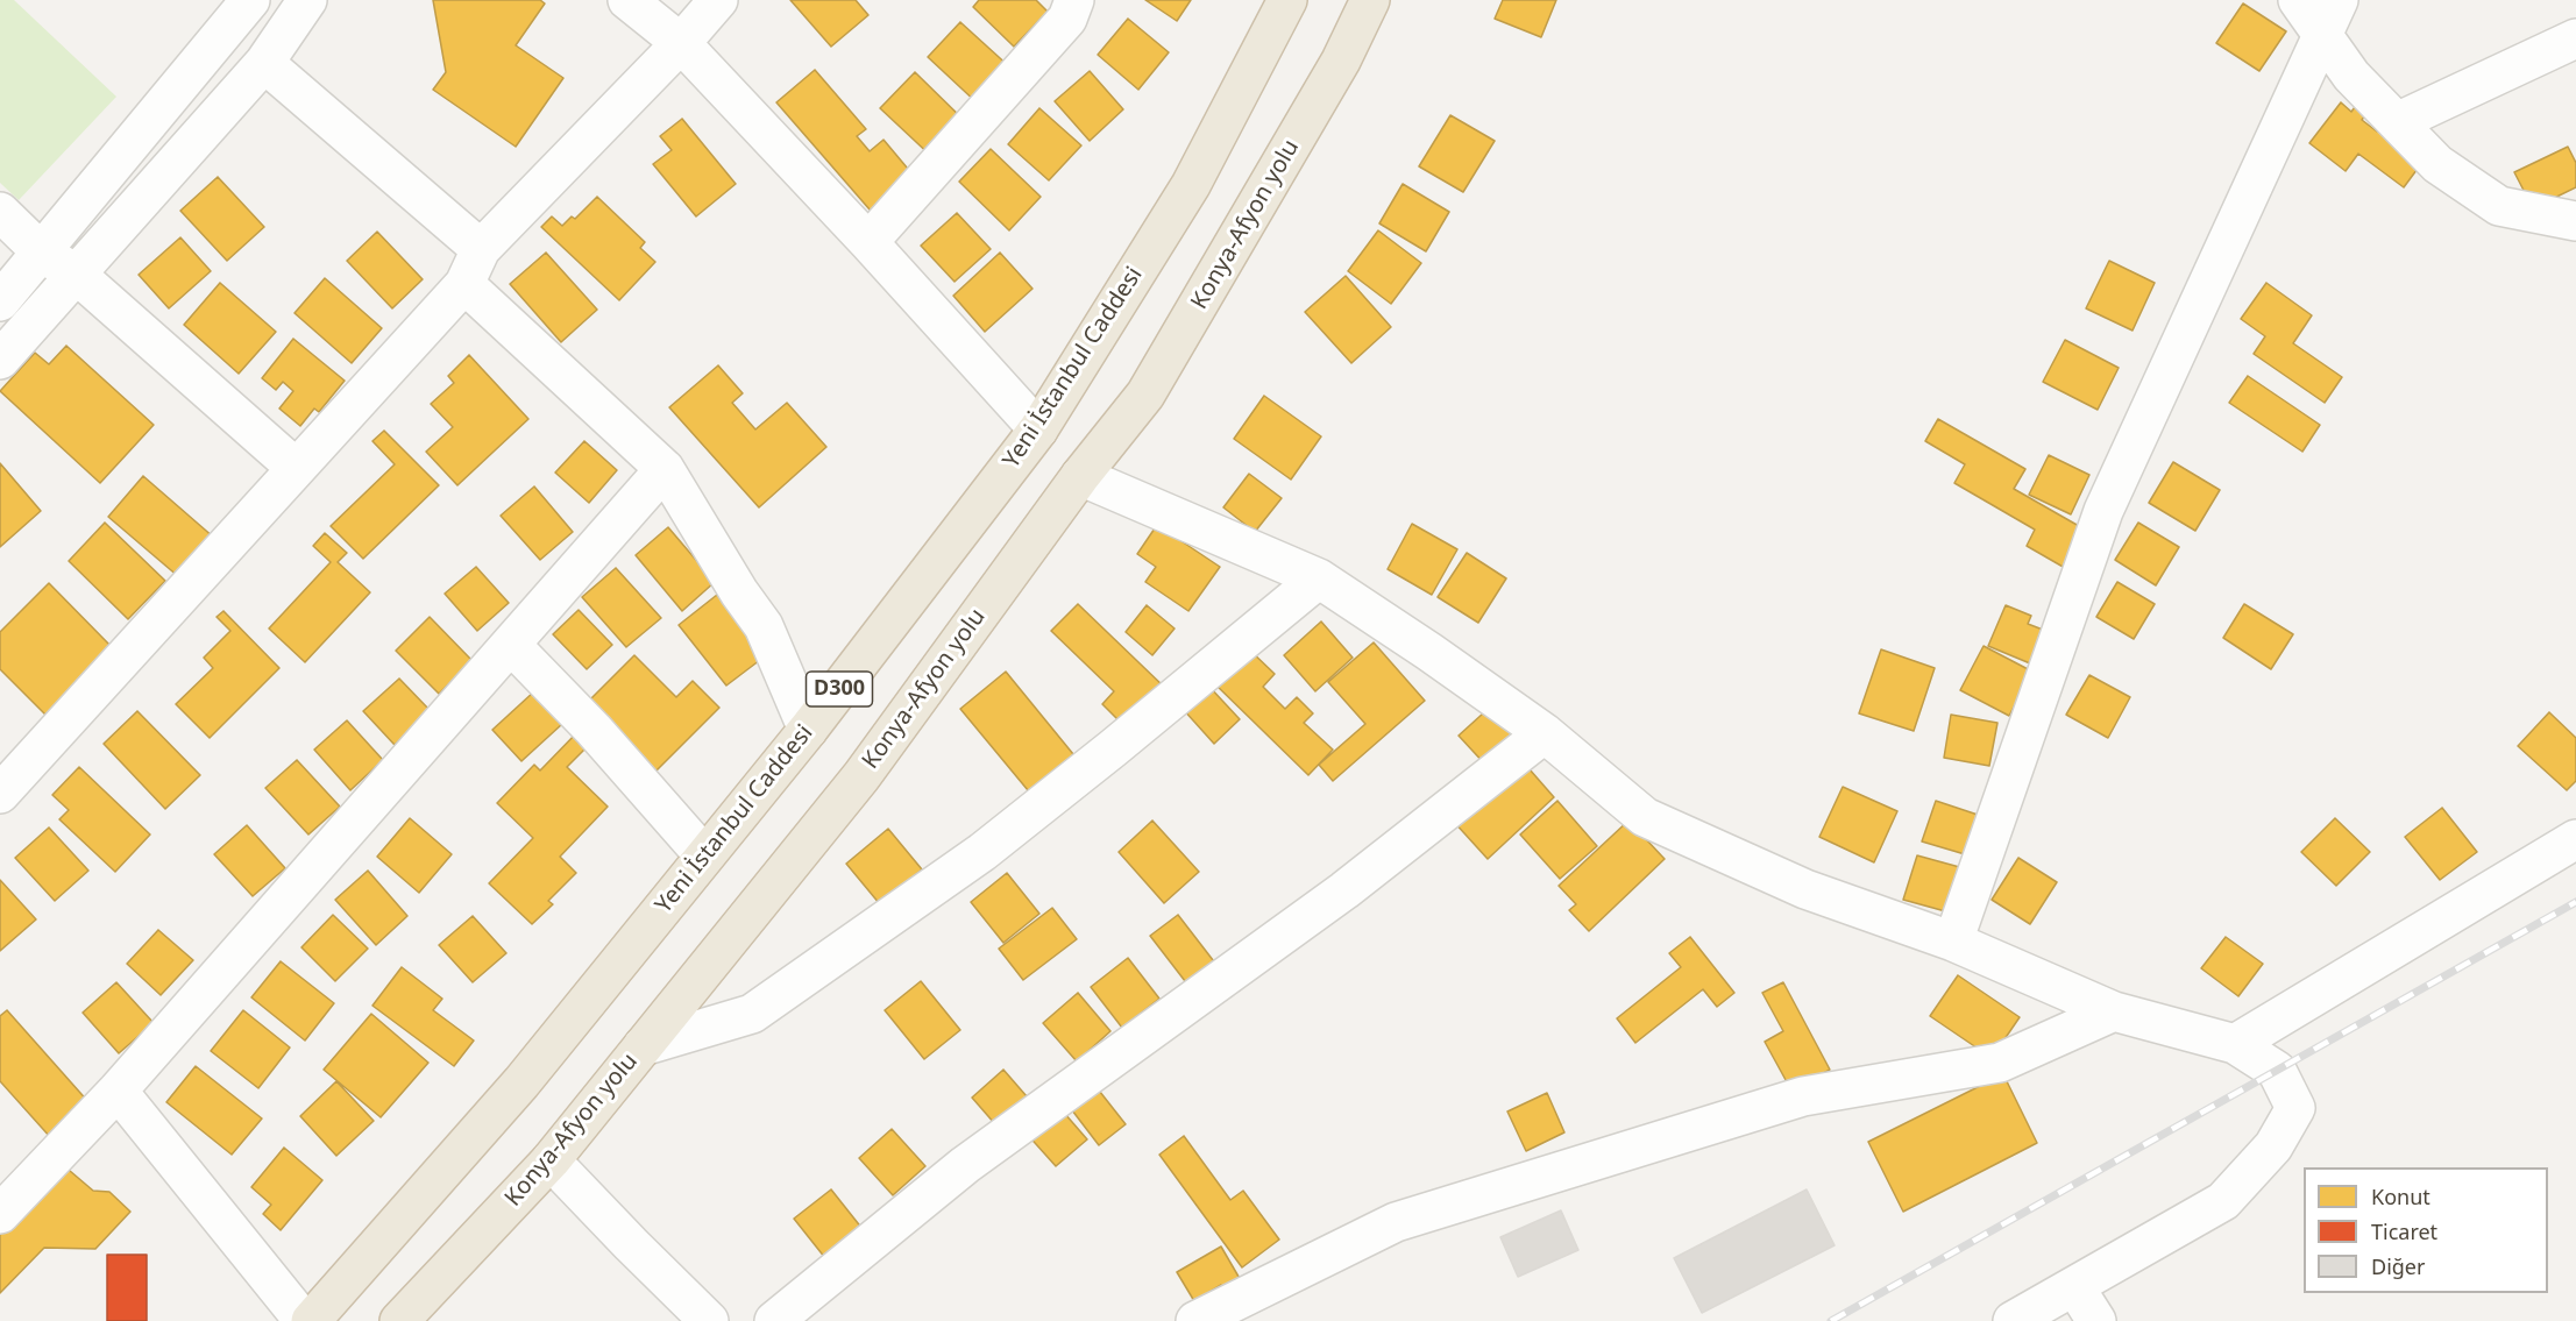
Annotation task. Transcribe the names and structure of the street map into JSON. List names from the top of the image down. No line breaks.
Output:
{"streets":{"highway":["Konya-Afyon yolu","Yeni İstanbul Caddesi","D300"]},"legend":["Konut","Ticaret","Diğer"]}
